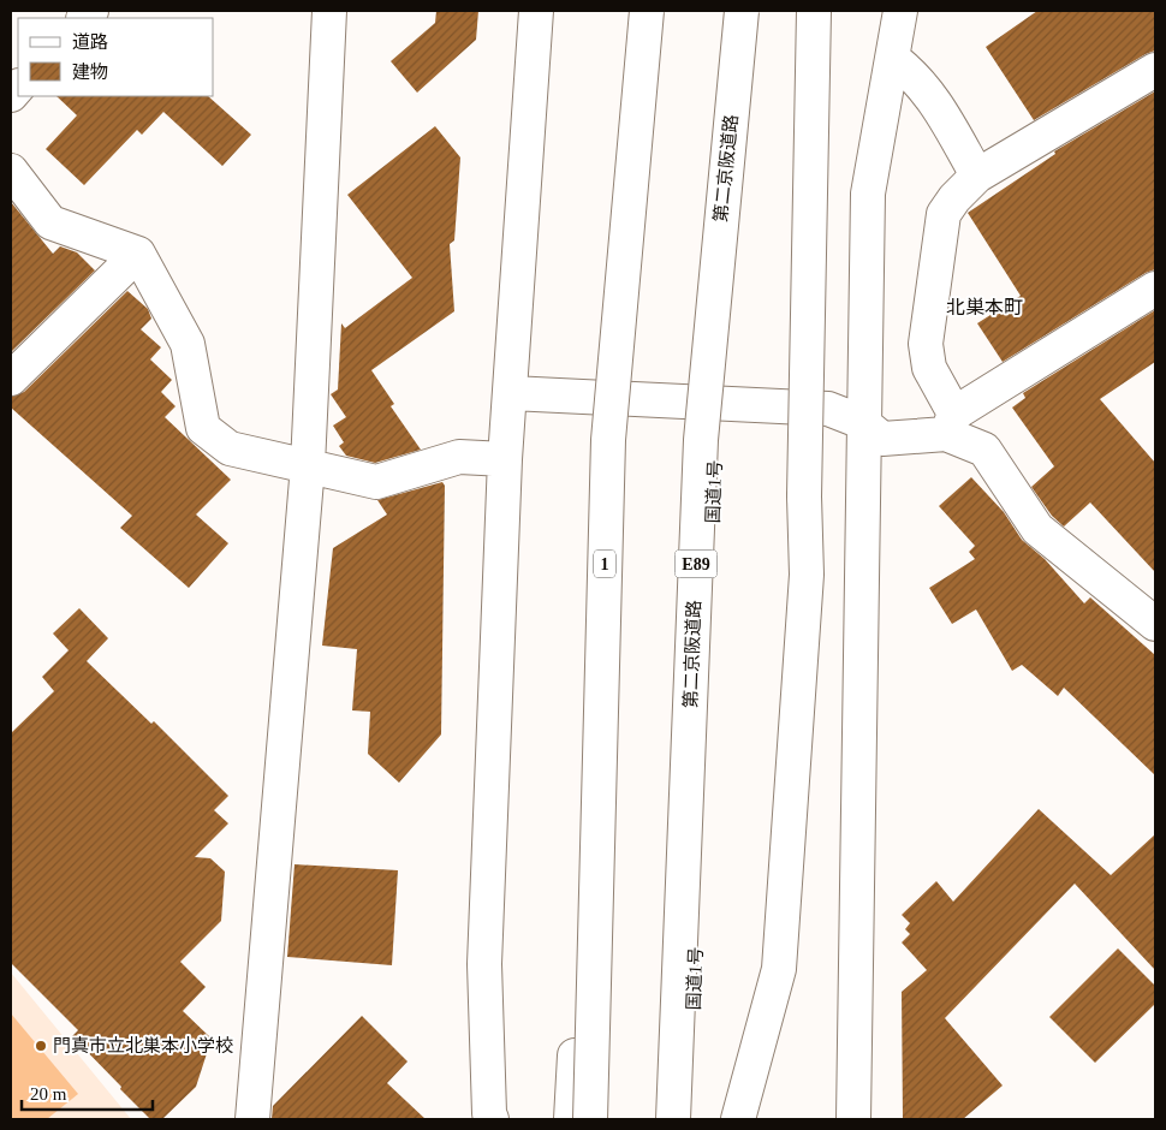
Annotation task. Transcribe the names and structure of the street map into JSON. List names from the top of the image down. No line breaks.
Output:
{"streets":{"main road":["第二京阪道路","国道1号","1","E89"]},"districts":["北巣本町"],"places":["門真市立北巣本小学校"],"legend":["道路","建物"],"scale_bar":"20 m"}
